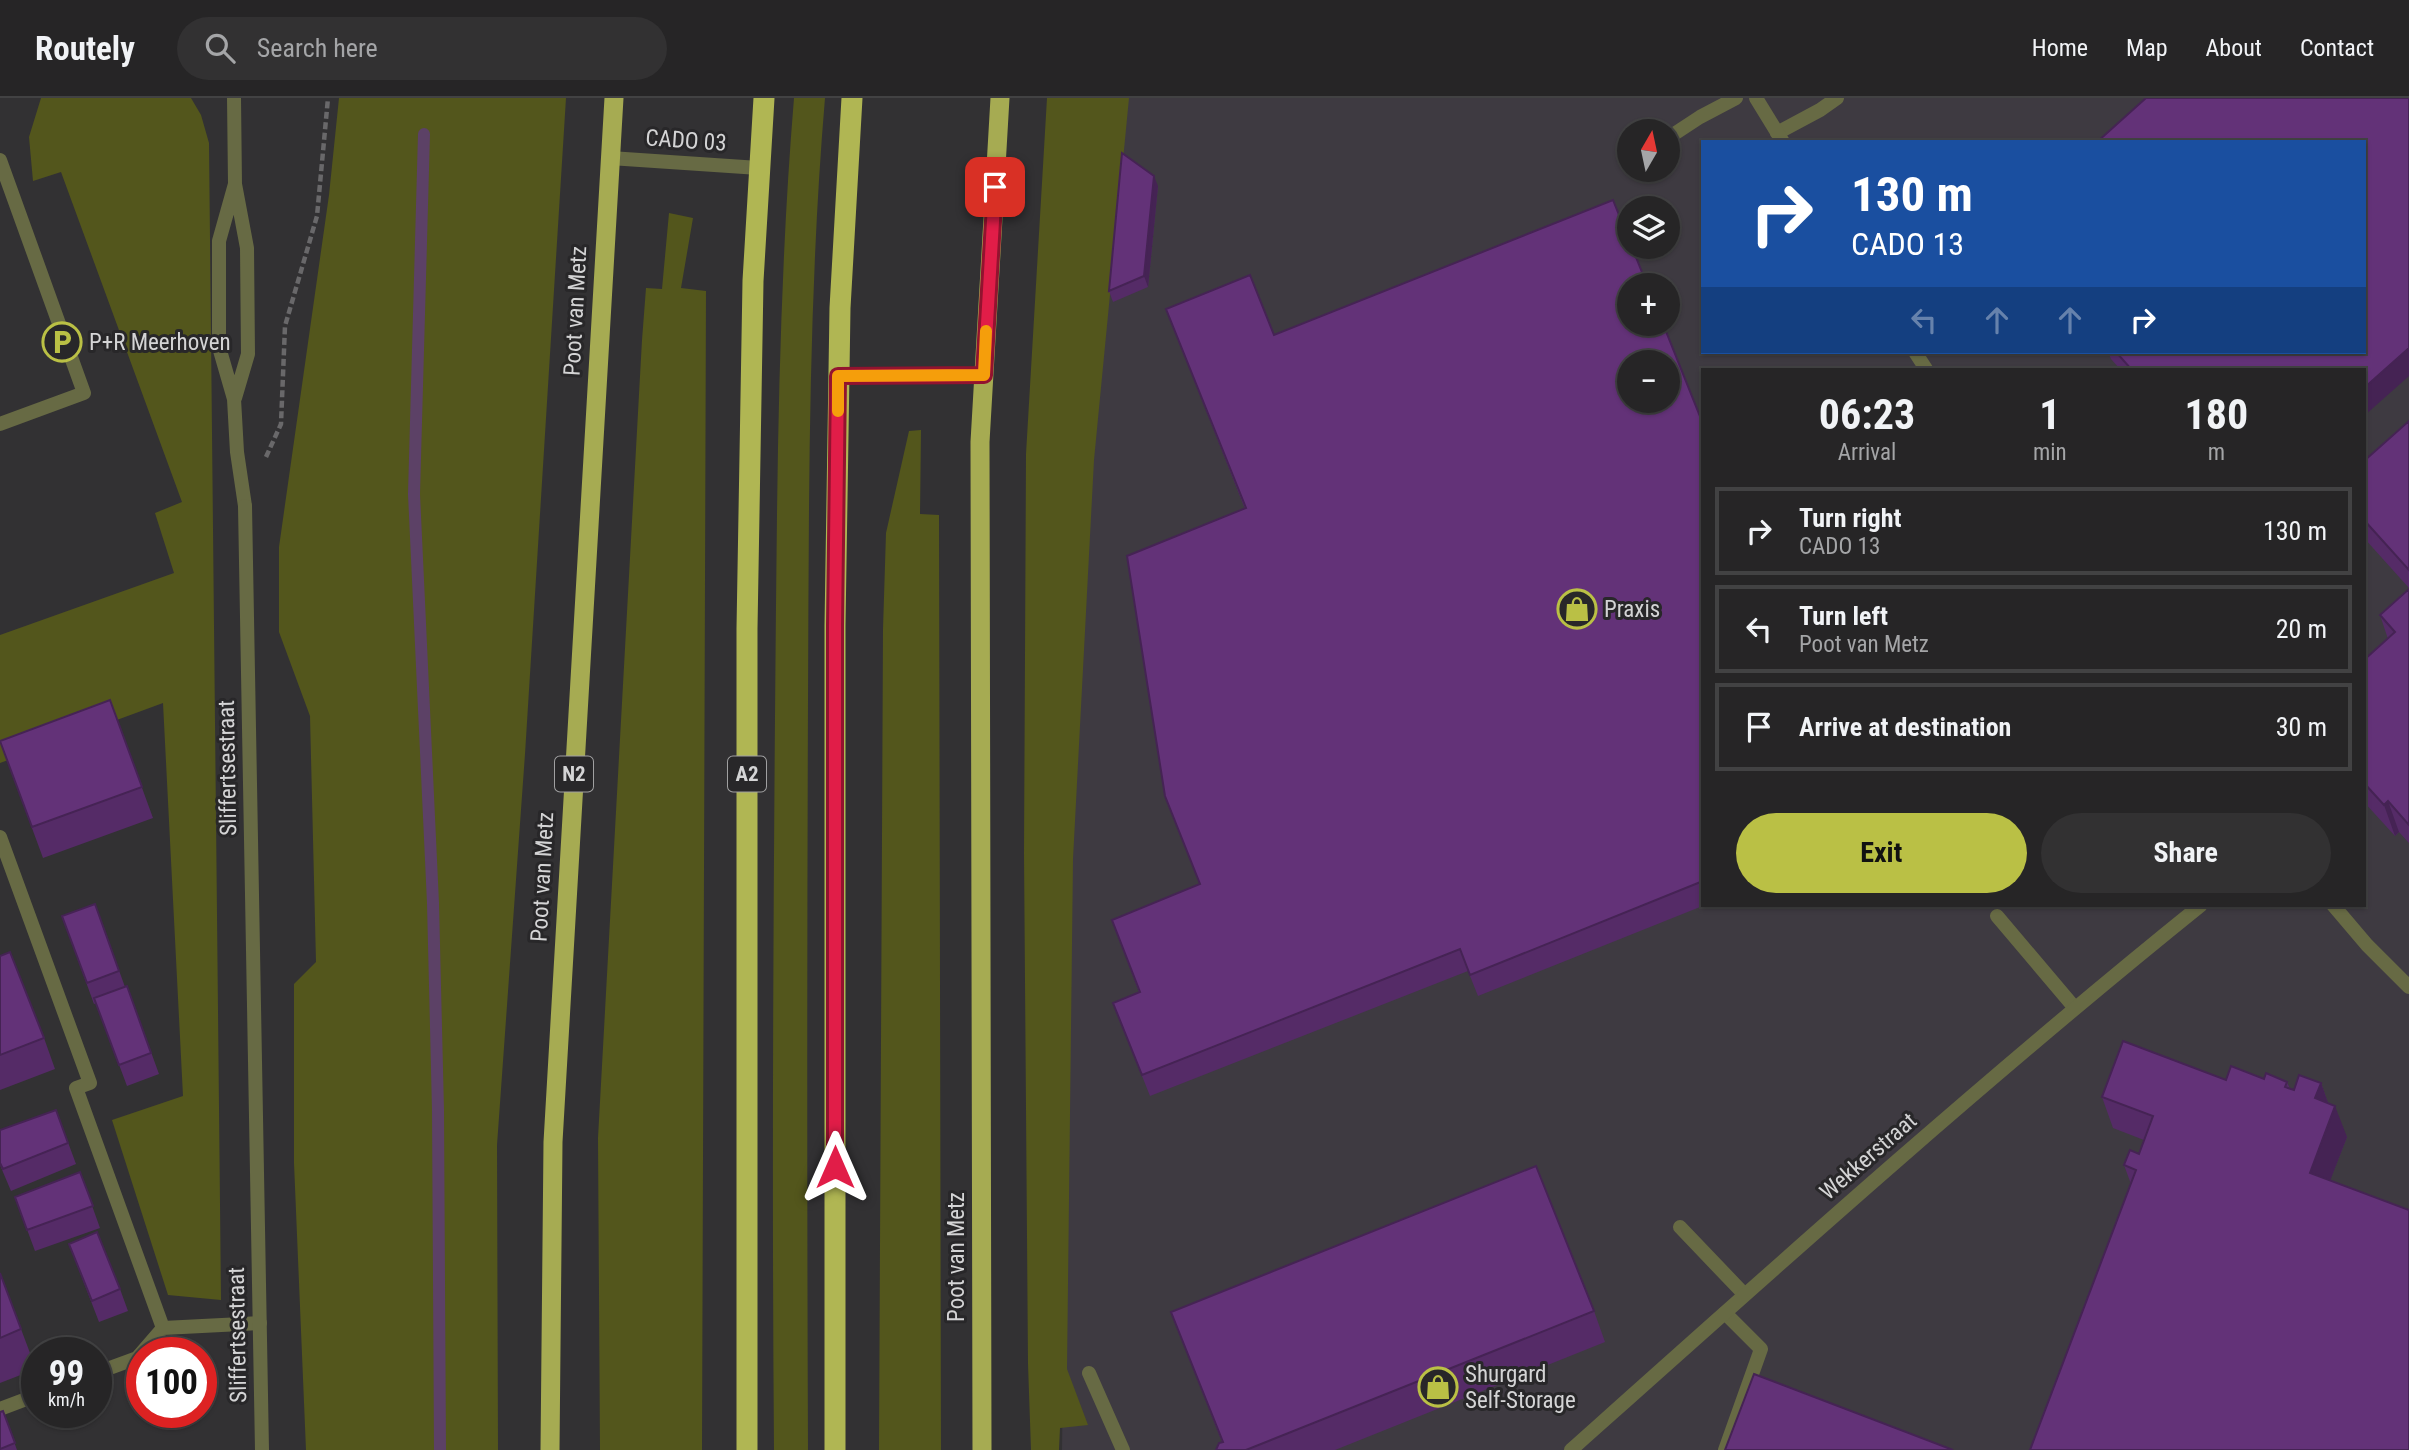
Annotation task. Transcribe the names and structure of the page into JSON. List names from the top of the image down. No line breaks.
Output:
{"streets":{"highway":["Poot van Metz","N2","A2"],"street":["CADO 03","Sliffertsestraat","Wekkerstraat"]},"crossings":[["CADO 03","Poot van Metz"],["CADO 03","A2"]],"places":{"parking":["P+R Meerhoven"],"shop":["Praxis","Shurgard Self-Storage"]},"north":"top","page":{"header":"Routely","search":"Search here","nav":["Home","Map","About","Contact"],"map_buttons":["+","−"],"turn":["130 m","CADO 13"],"eta":["06:23","Arrival","1","min","180","m"],"list":[{"name":"Turn right","note":"CADO 13","value":"130 m"},{"name":"Turn left","note":"Poot van Metz","value":"20 m"},{"name":"Arrive at destination","value":"30 m"}],"buttons":["Exit","Share"],"speed":"99 km/h","limit":"100"}}
